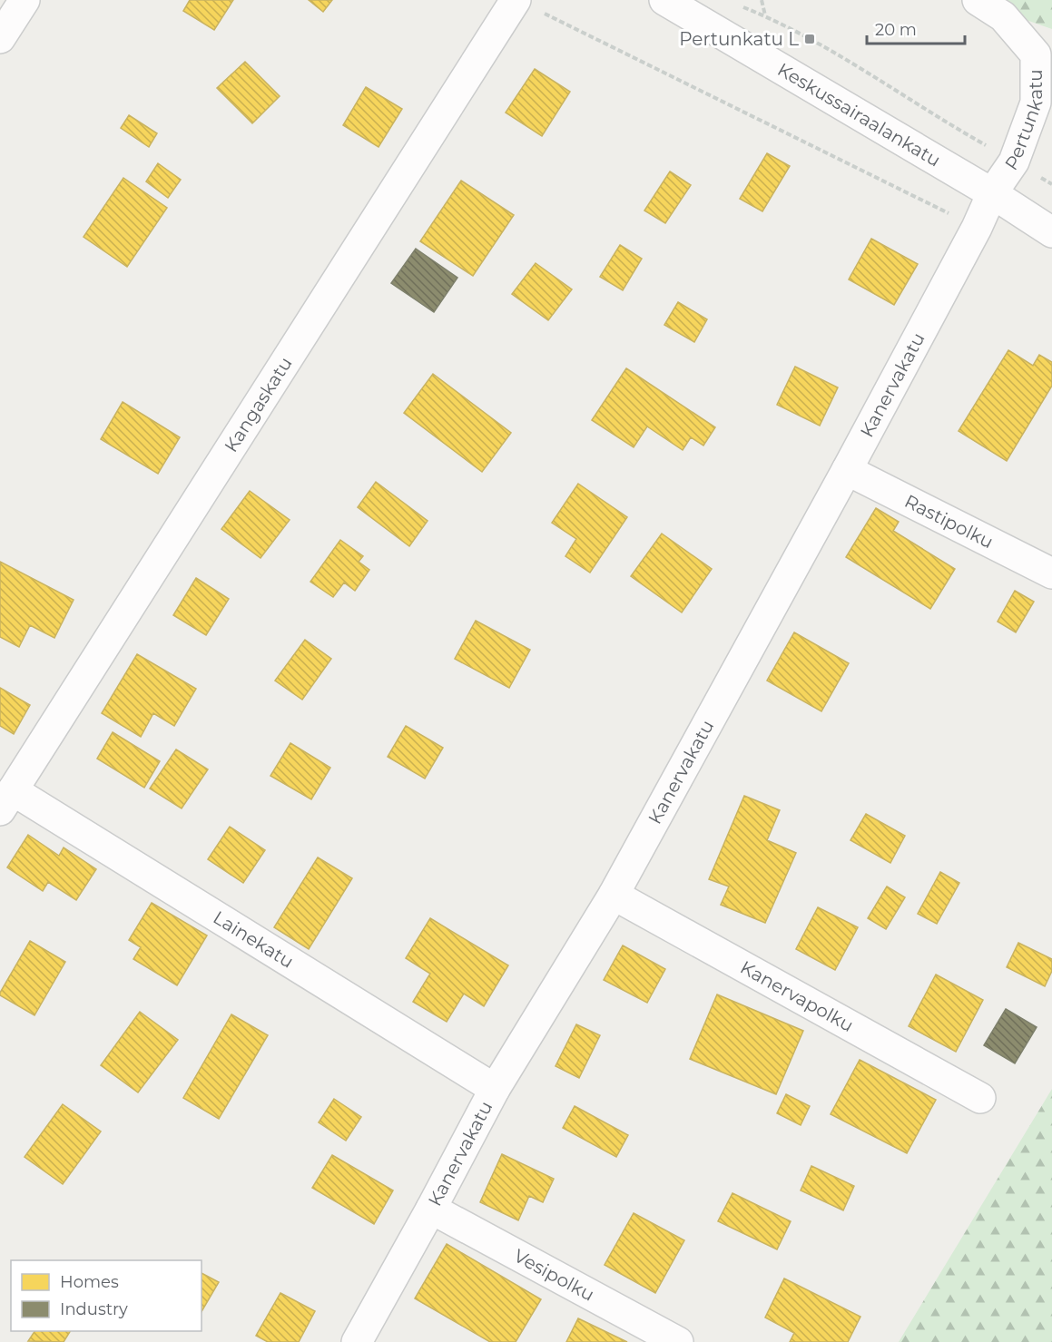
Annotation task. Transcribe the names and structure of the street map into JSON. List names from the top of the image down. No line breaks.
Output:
{"streets":{"street":["Keskussairaalankatu","Pertunkatu","Kanervakatu","Kangaskatu","Rastipolku","Lainekatu","Kanervapolku","Vesipolku"]},"crossings":[["Keskussairaalankatu","Pertunkatu"],["Keskussairaalankatu","Kanervakatu"],["Pertunkatu","Kanervakatu"],["Kanervakatu","Rastipolku"],["Kanervakatu","Lainekatu"],["Kanervakatu","Kanervapolku"],["Kanervakatu","Vesipolku"],["Kangaskatu","Lainekatu"]],"places":{"transit":["Pertunkatu L"]},"legend":["Homes","Industry"],"scale_bar":"20 m"}
